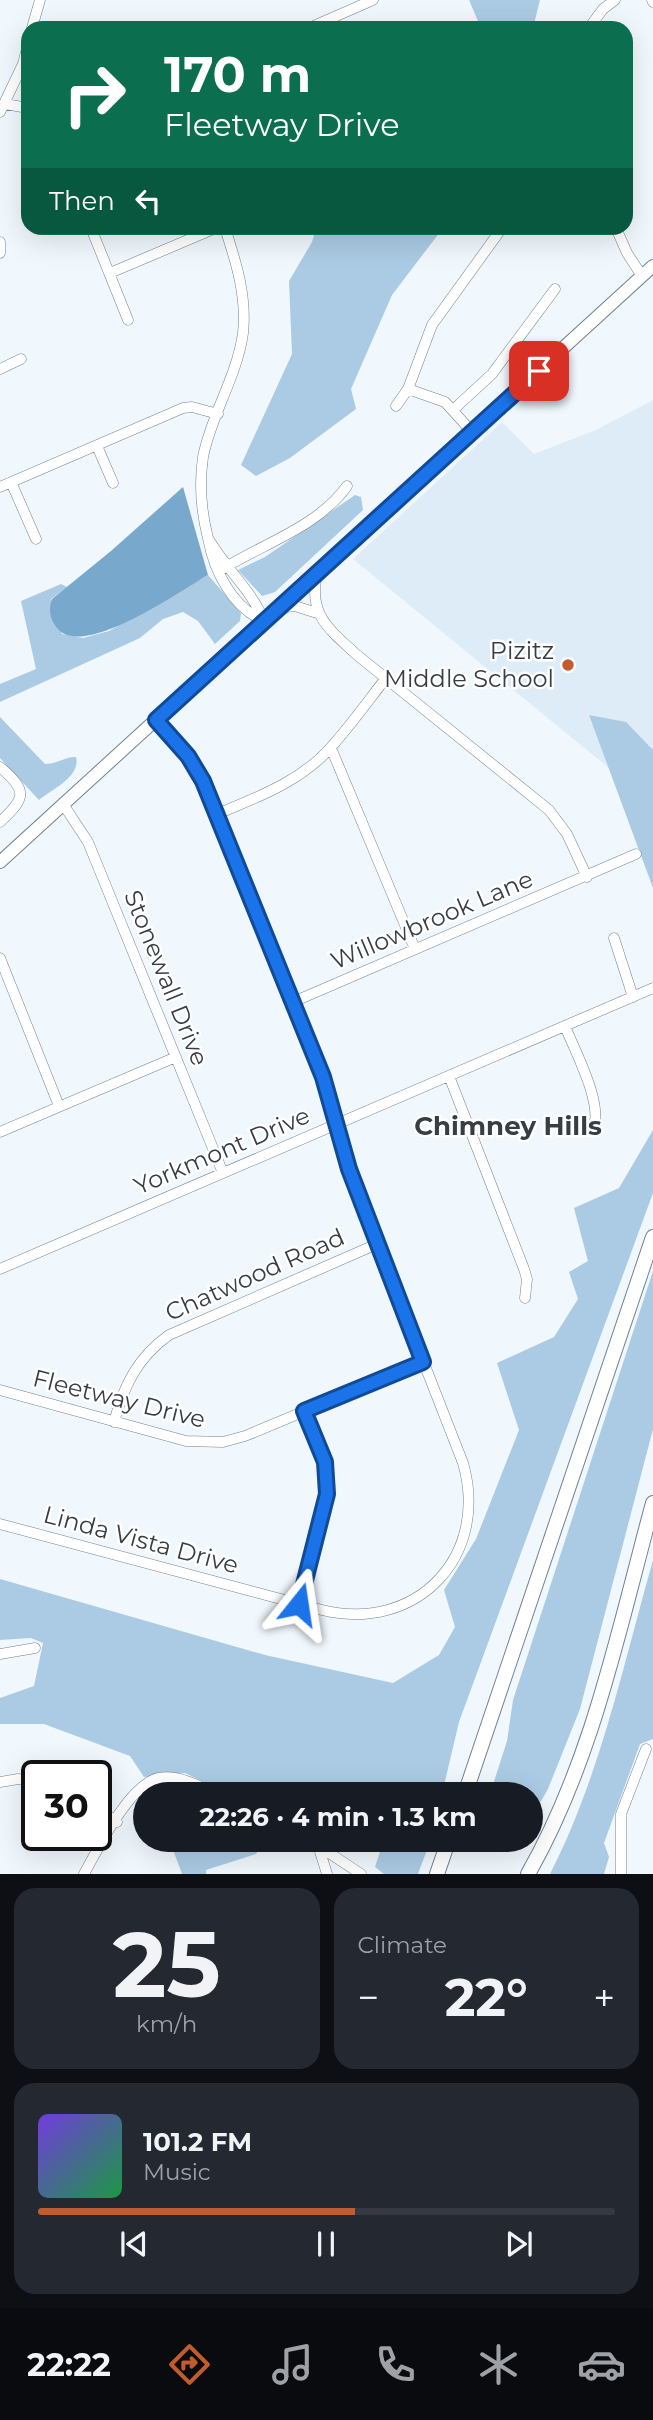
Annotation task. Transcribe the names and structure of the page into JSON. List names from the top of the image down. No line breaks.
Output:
{"streets":{"street":["Willowbrook Lane","Stonewall Drive","Yorkmont Drive","Chatwood Road","Fleetway Drive","Linda Vista Drive"]},"crossings":[["Willowbrook Lane","Linda Vista Drive"],["Stonewall Drive","Yorkmont Drive"],["Yorkmont Drive","Linda Vista Drive"],["Chatwood Road","Fleetway Drive"],["Chatwood Road","Linda Vista Drive"],["Fleetway Drive","Linda Vista Drive"]],"districts":["Chimney Hills"],"places":["Pizitz Middle School"],"page":{"turn":["170 m","Fleetway Drive"],"then":"Then","limit":"30","trip":"22:26 · 4 min · 1.3 km","tile":[["25","km/h"],"Climate"],"heat":["−","22°","+"],"song":["101.2 FM","Music"],"tabs":"22:22"}}
